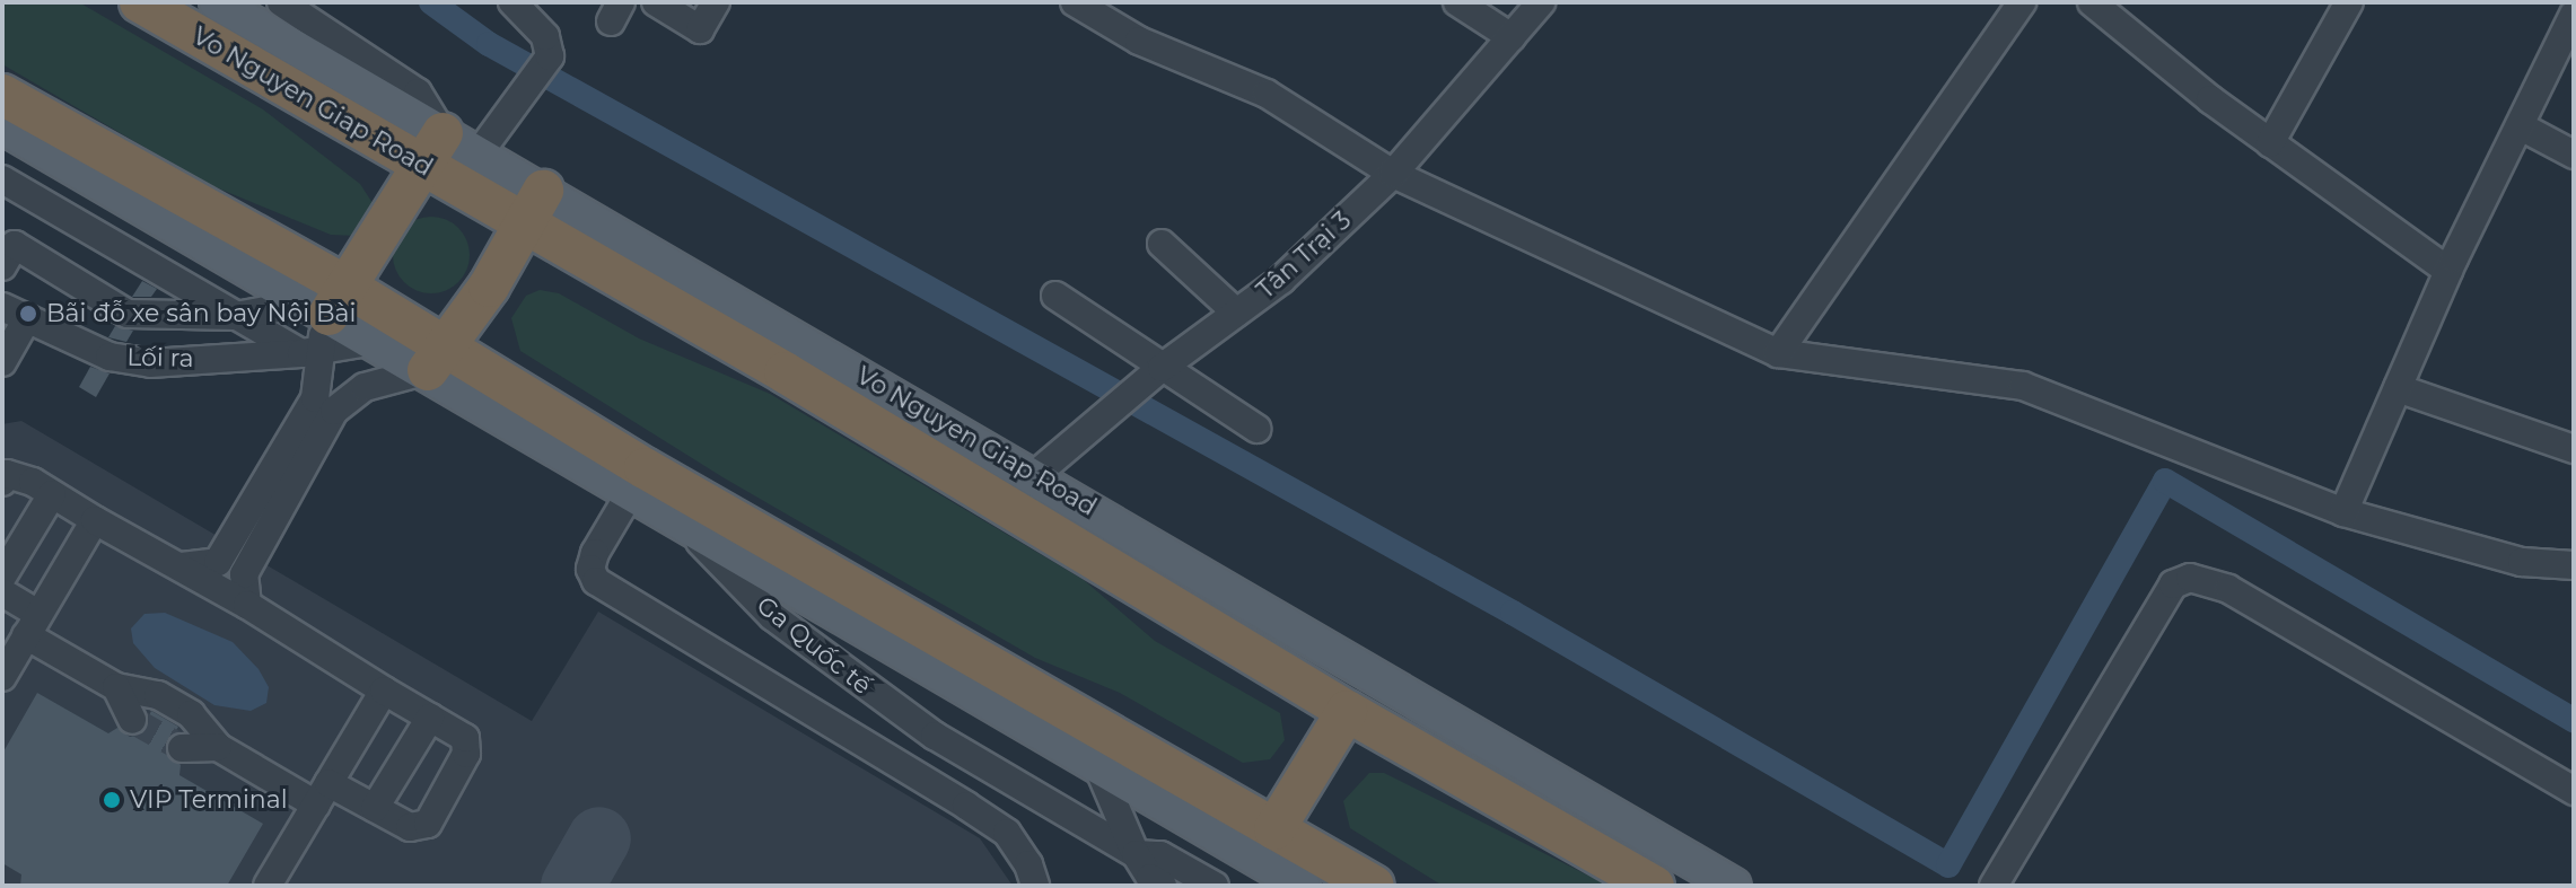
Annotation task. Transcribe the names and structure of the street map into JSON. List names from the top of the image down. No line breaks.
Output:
{"streets":{"highway":["Vo Nguyen Giap Road"],"street":["Tân Trại 3","Lối ra","Ga Quốc tế"]},"crossings":[["Vo Nguyen Giap Road","Tân Trại 3"]],"places":["Bãi đỗ xe sân bay Nội Bài","VIP Terminal"]}
